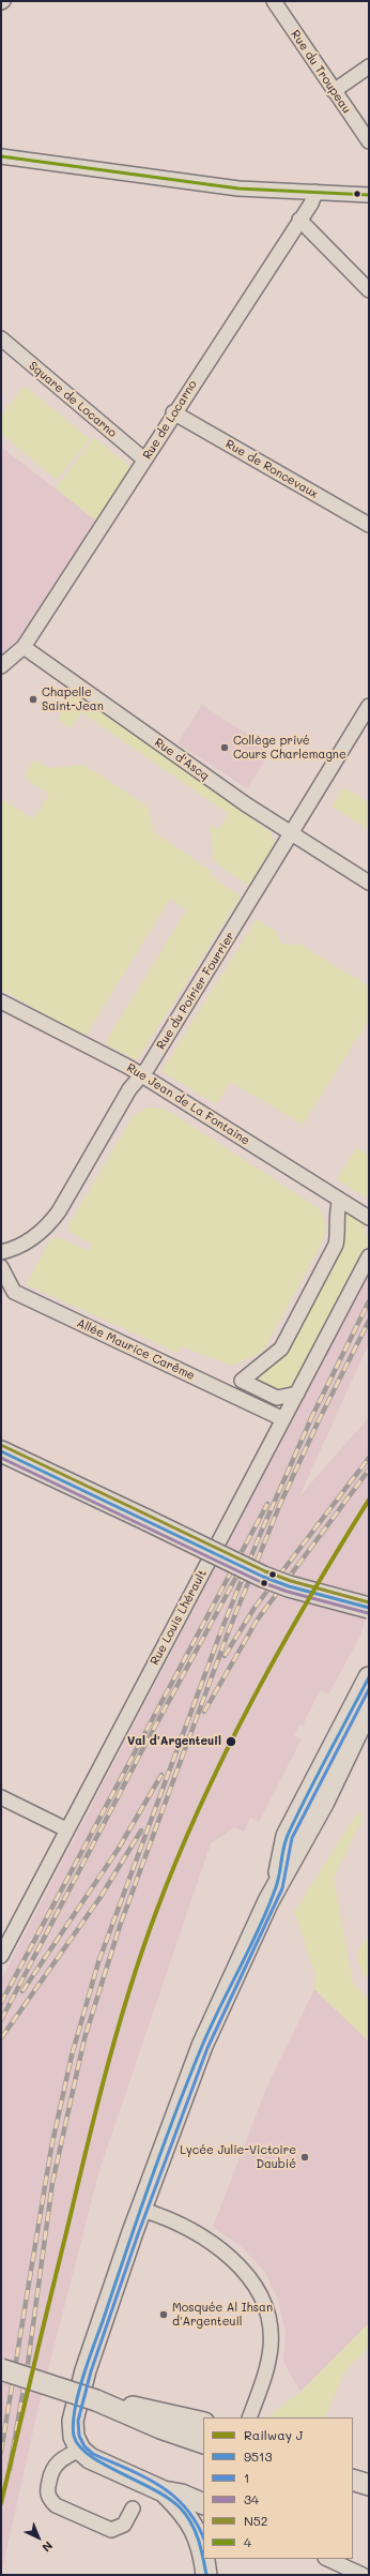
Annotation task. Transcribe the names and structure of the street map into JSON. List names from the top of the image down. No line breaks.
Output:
{"streets":{"street":["Rue du Troupeau","Square de Locarno","Rue de Locarno","Rue de Roncevaux","Rue d'Ascq","Rue du Poirier Fourrier","Rue Jean de La Fontaine","Allée Maurice Carême","Rue Louis Lhérault"]},"crossings":[["Square de Locarno","Rue de Locarno"],["Rue de Locarno","Rue de Roncevaux"],["Rue de Locarno","Rue d'Ascq"],["Rue d'Ascq","Rue du Poirier Fourrier"],["Rue du Poirier Fourrier","Rue Jean de La Fontaine"],["Allée Maurice Carême","Rue Louis Lhérault"]],"places":["Chapelle Saint-Jean","Collège privé Cours Charlemagne","Val d'Argenteuil","Lycée Julie-Victoire Daubié","Mosquée Al Ihsan d'Argenteuil"],"lines":["transit line 4","transit line N52","transit line 9513","transit line 34","rail line J","transit line 1"],"legend":["Railway J","9513","1","34","N52","4"],"north":"bottom right"}
